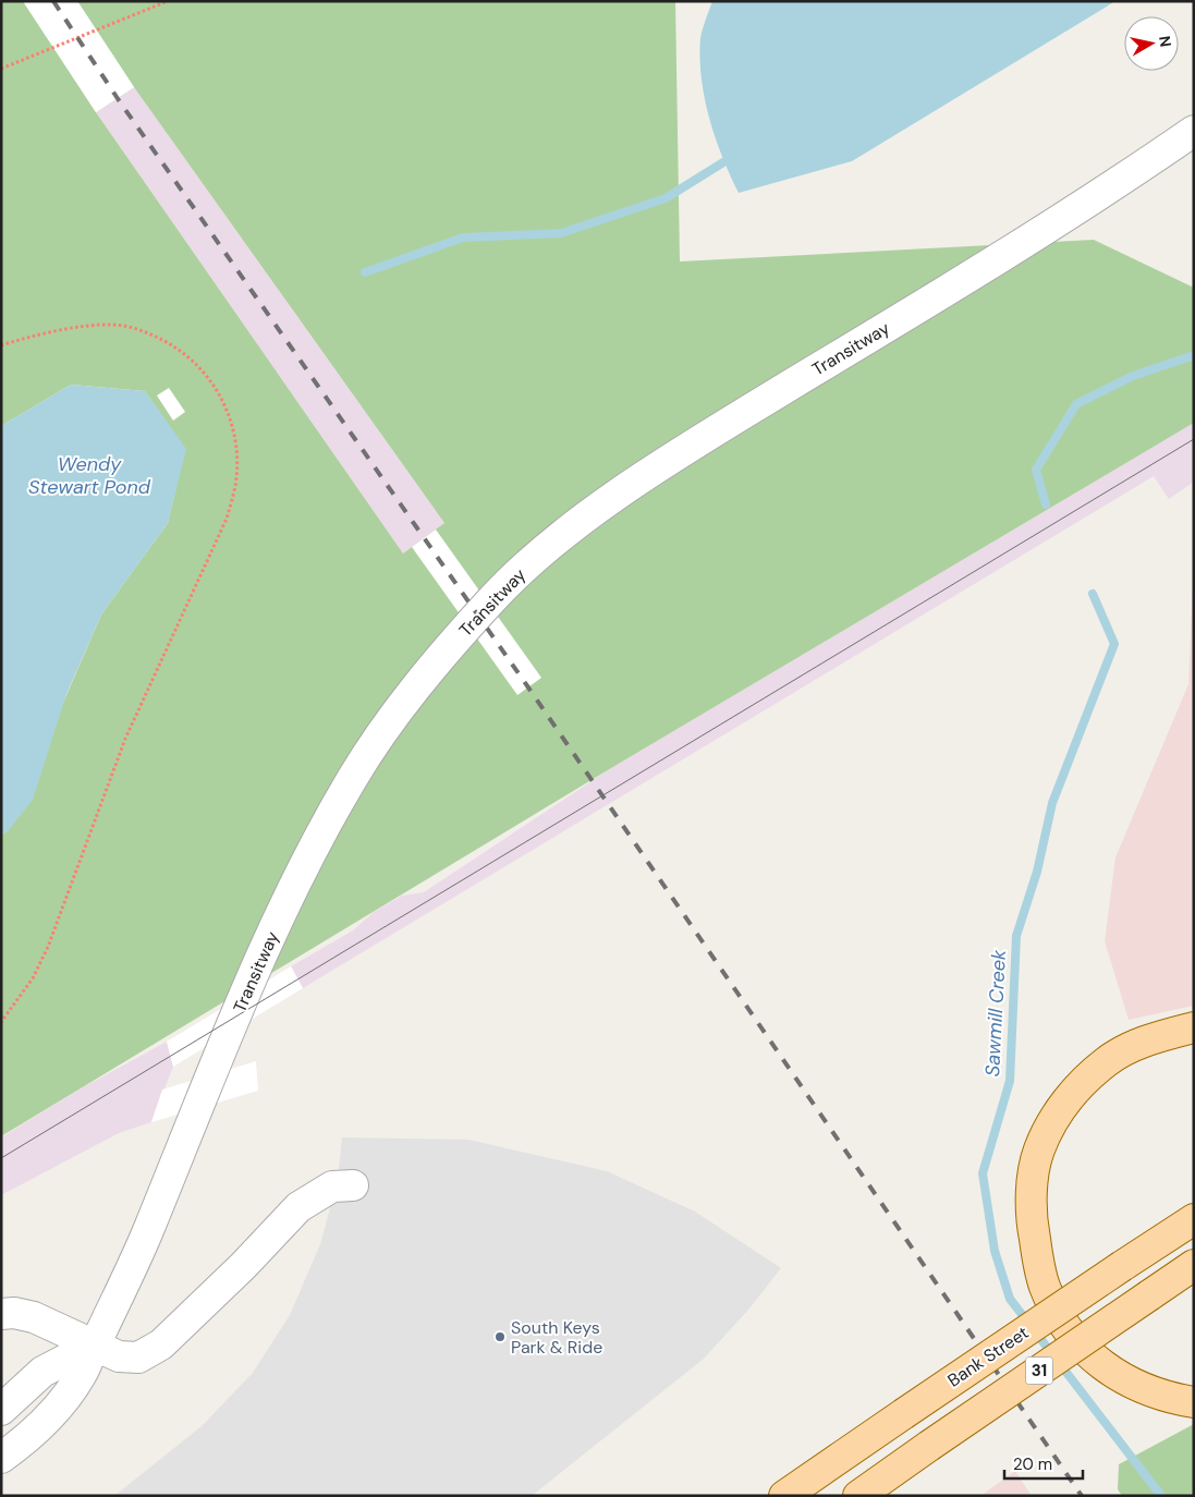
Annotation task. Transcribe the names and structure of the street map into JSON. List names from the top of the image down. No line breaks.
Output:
{"streets":{"main road":["Bank Street","31"],"lane":["Transitway"]},"water":["Wendy Stewart Pond","Sawmill Creek"],"places":["South Keys Park & Ride"],"scale_bar":"20 m","north":"right"}
